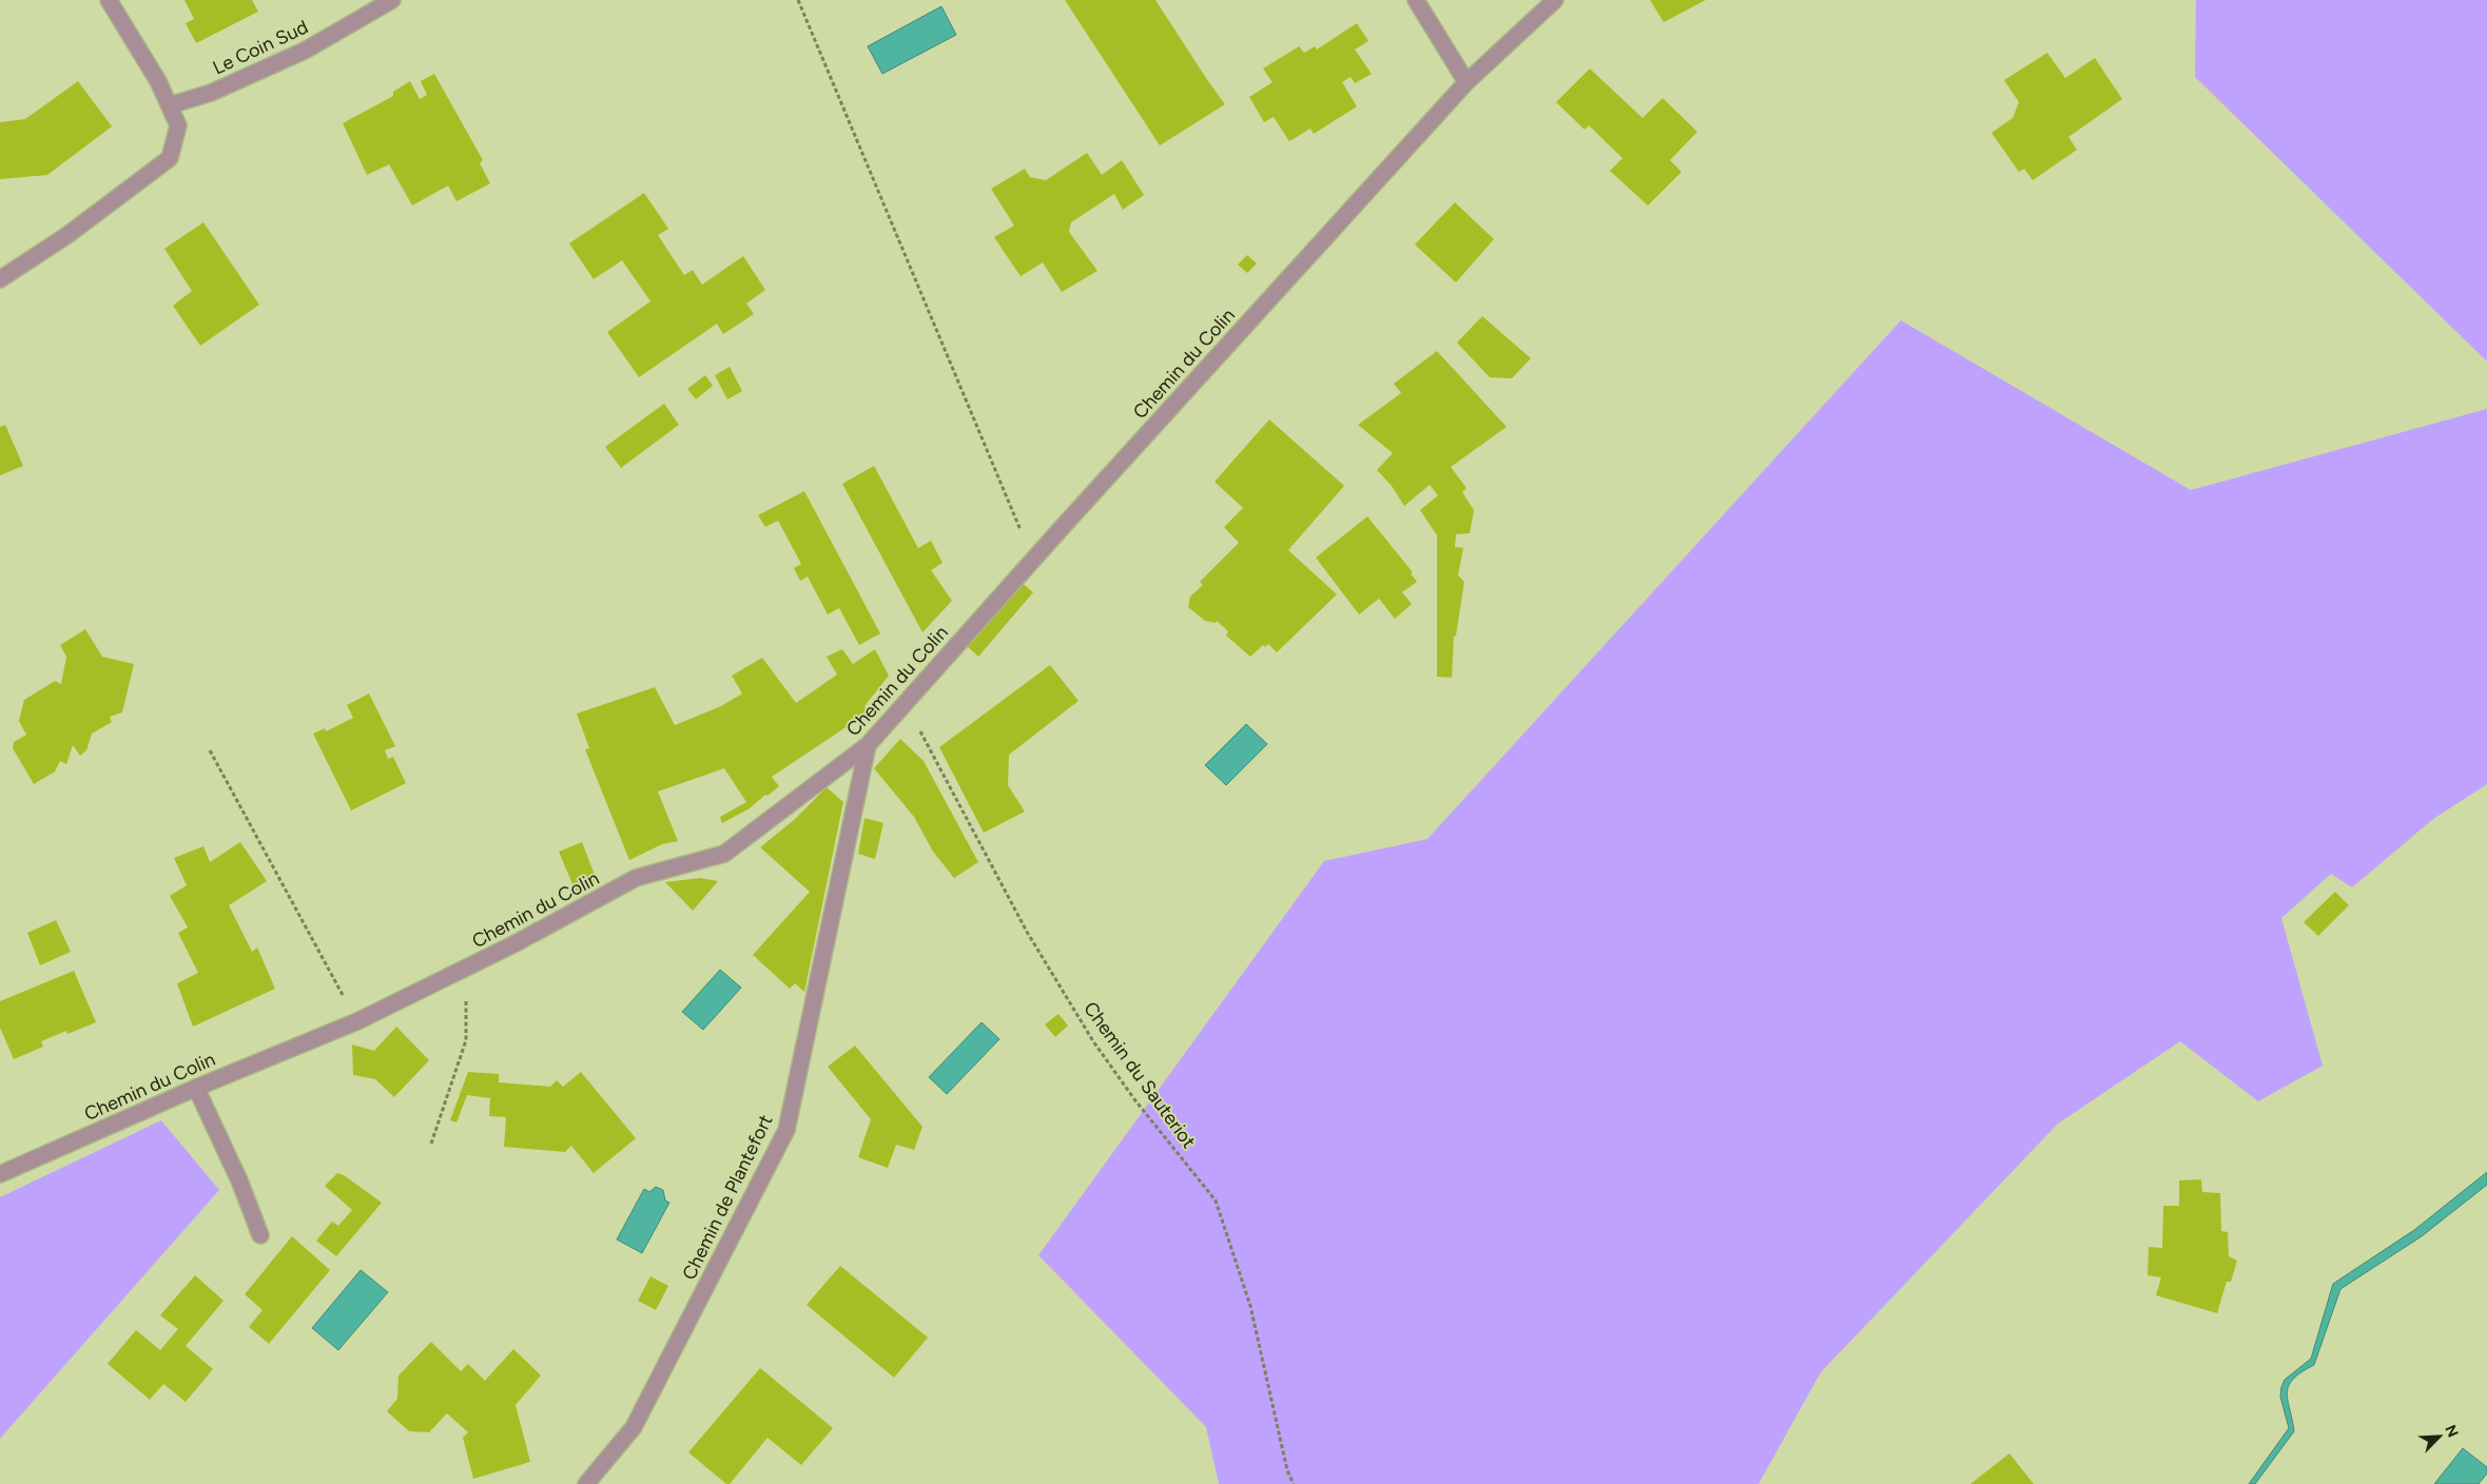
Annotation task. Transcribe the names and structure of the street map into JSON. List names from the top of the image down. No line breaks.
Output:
{"streets":{"street":["Le Coin Sud","Chemin du Colin","Chemin de Plantefort"],"path":["Chemin du Sauteriot"]},"crossings":[["Chemin du Colin","Chemin du Sauteriot"],["Chemin du Colin","Chemin de Plantefort"]],"north":"top right"}
